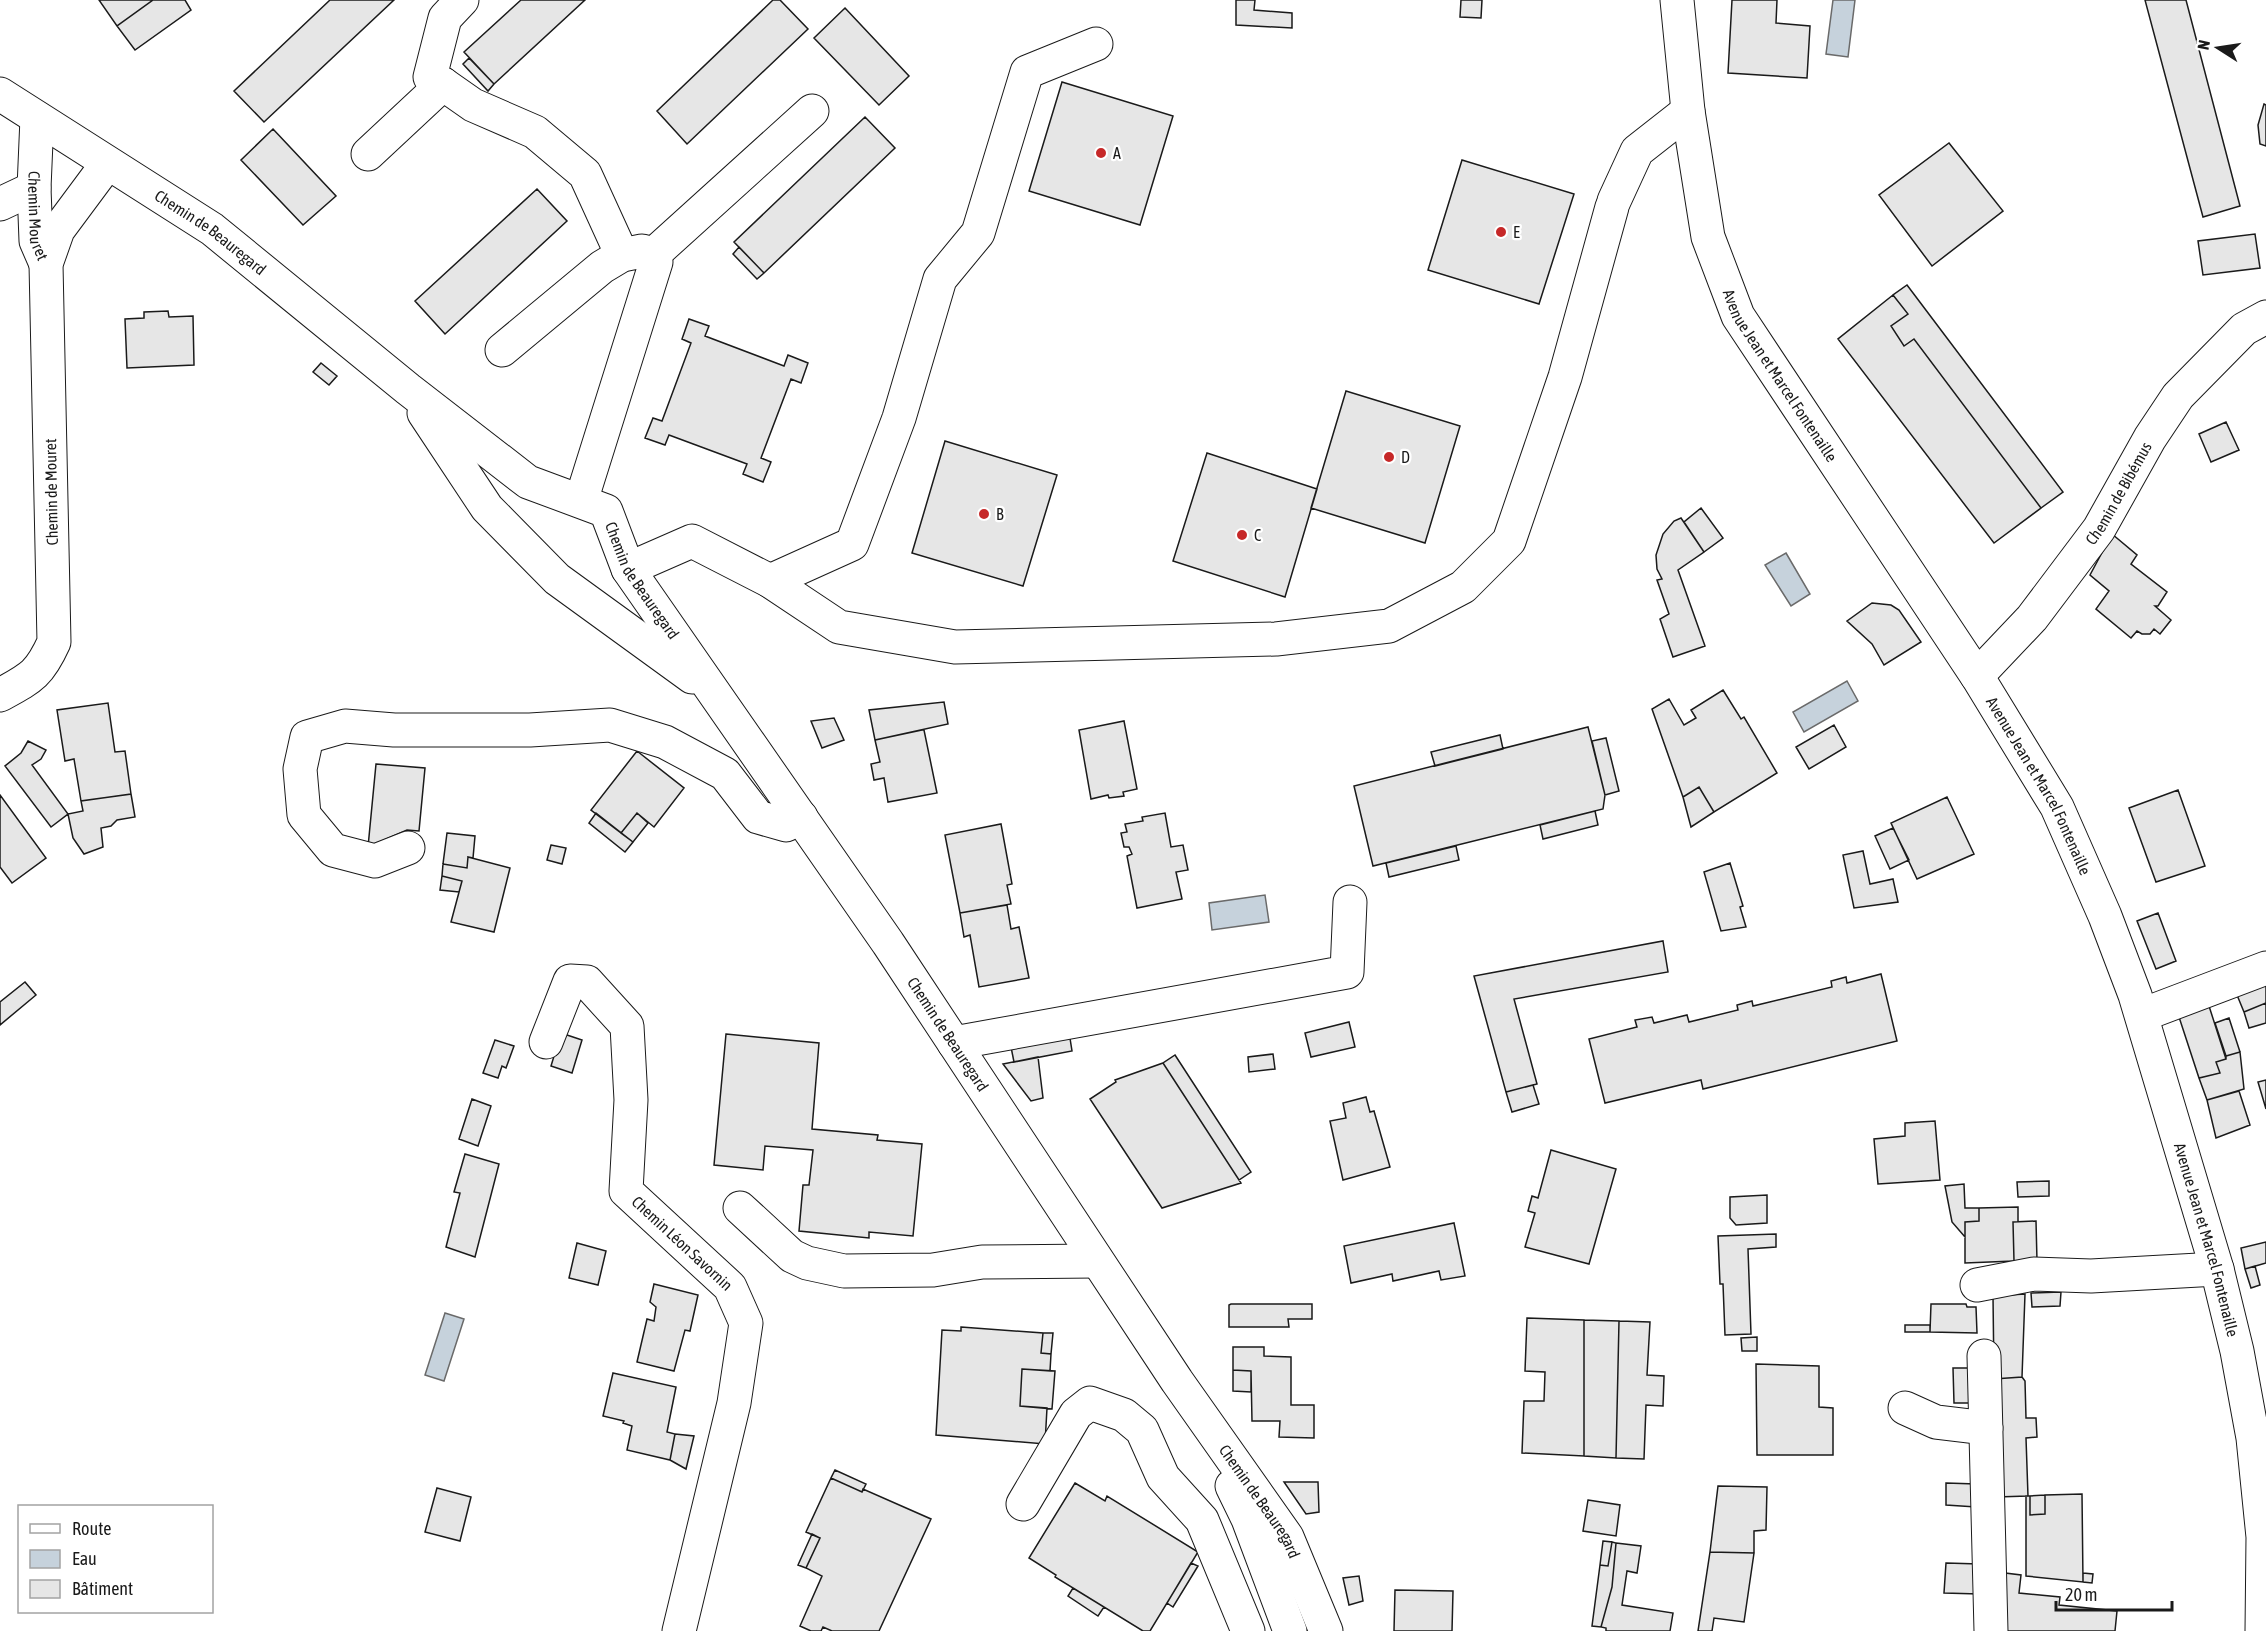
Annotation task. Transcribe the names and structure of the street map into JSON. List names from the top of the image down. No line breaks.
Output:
{"streets":{"street":["Chemin Mouret","Chemin de Beauregard","Avenue Jean et Marcel Fontenaille","Chemin de Mouret","Chemin de Bibémus","Chemin Léon Savornin"]},"crossings":[["Chemin Mouret","Chemin de Beauregard"],["Chemin Mouret","Chemin de Mouret"],["Avenue Jean et Marcel Fontenaille","Chemin de Bibémus"]],"places":["A","E","D","B","C"],"legend":["Route","Eau","Bâtiment"],"scale_bar":"20 m","north":"left"}
